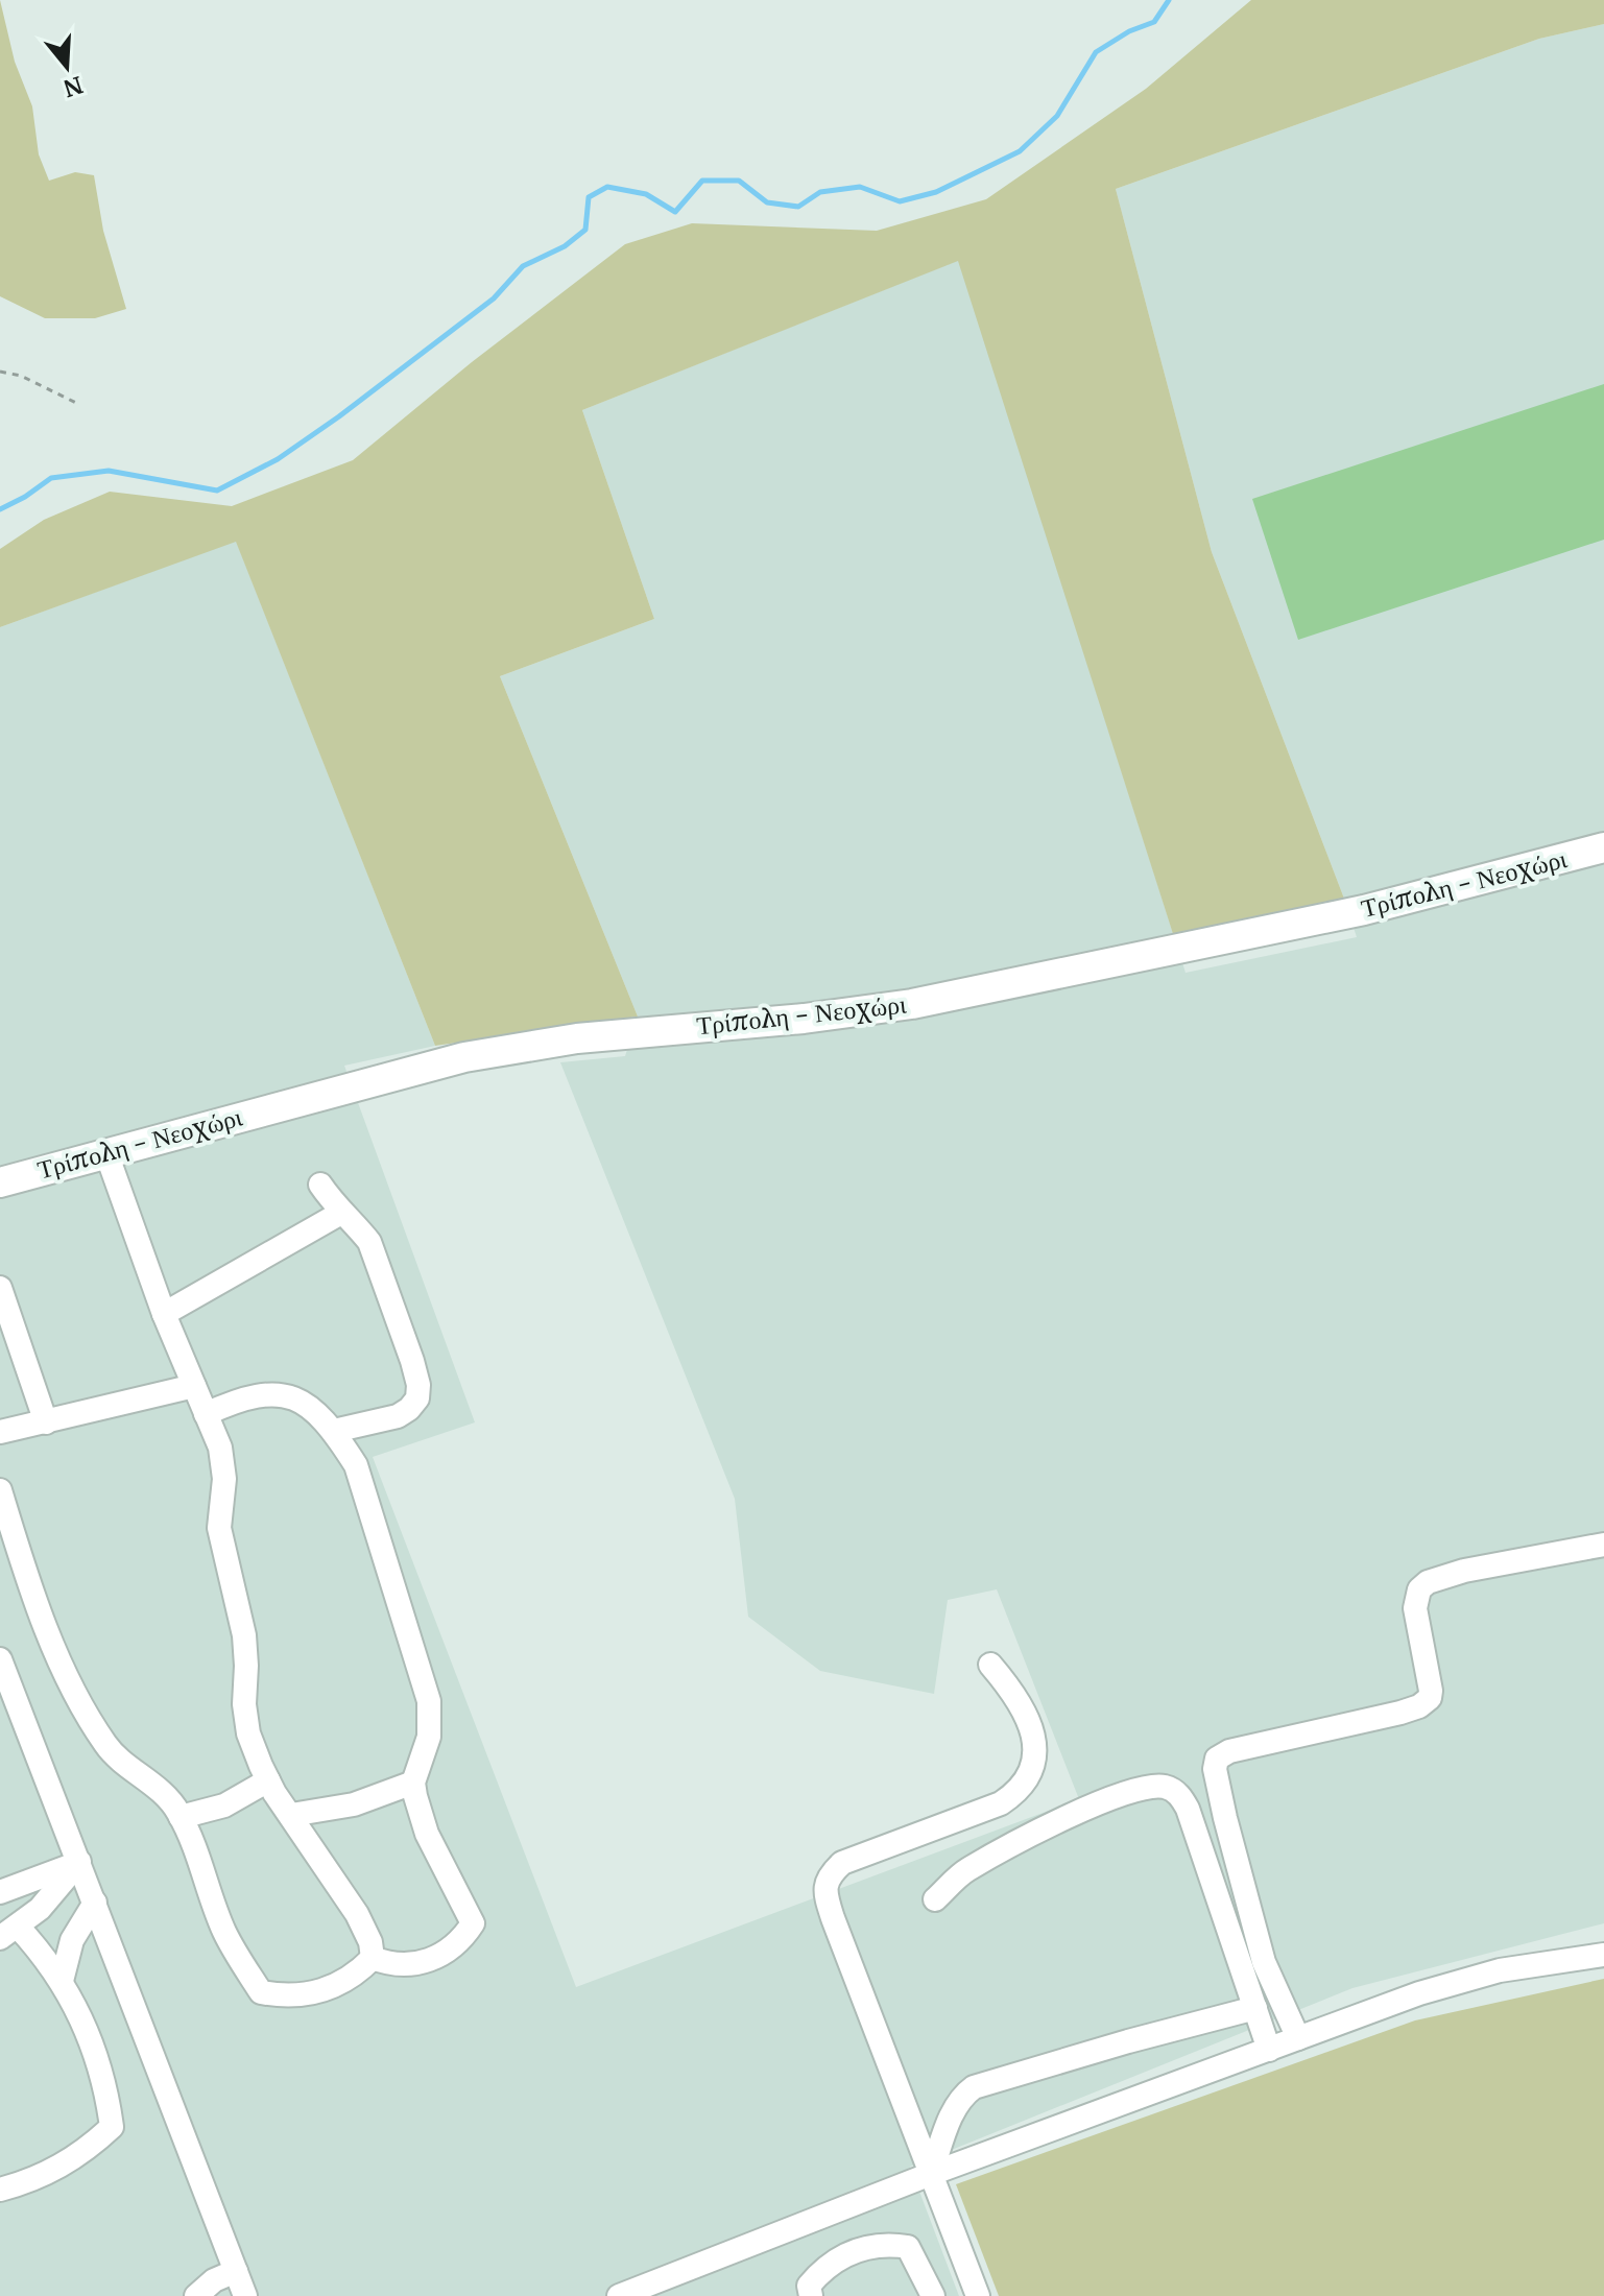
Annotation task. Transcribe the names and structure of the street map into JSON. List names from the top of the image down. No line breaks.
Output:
{"streets":{"main road":["Τρίπολη - Νεοχώρι"]},"north":"bottom"}
